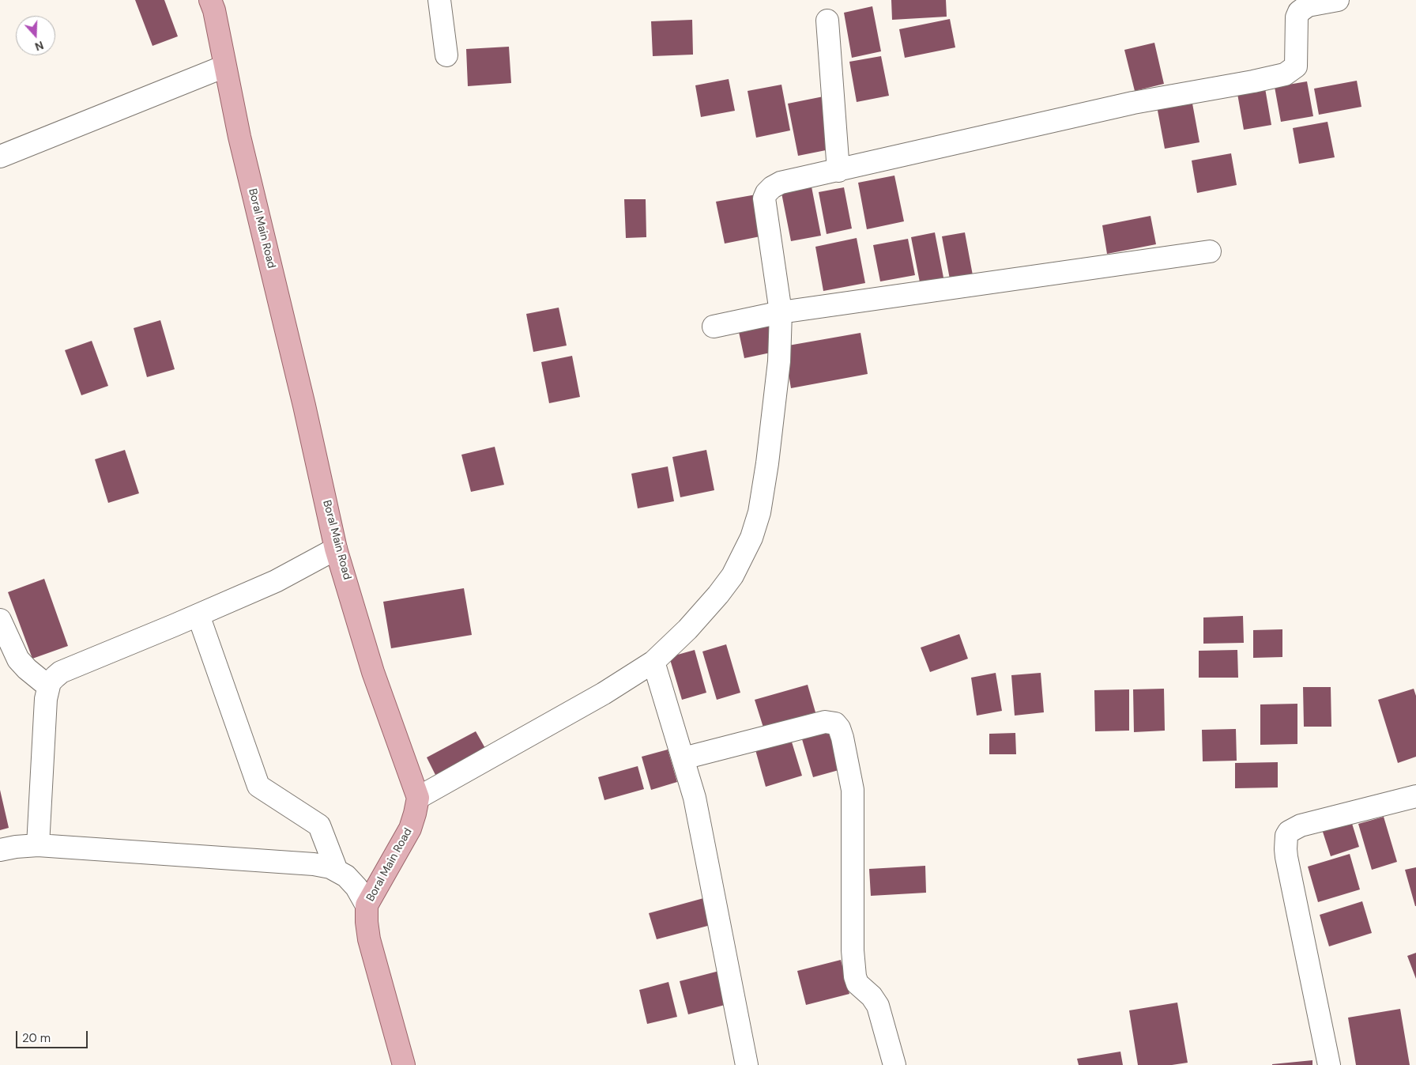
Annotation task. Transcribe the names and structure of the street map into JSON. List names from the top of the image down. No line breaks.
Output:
{"streets":{"main road":["Boral Main Road"]},"scale_bar":"20 m","north":"bottom"}
